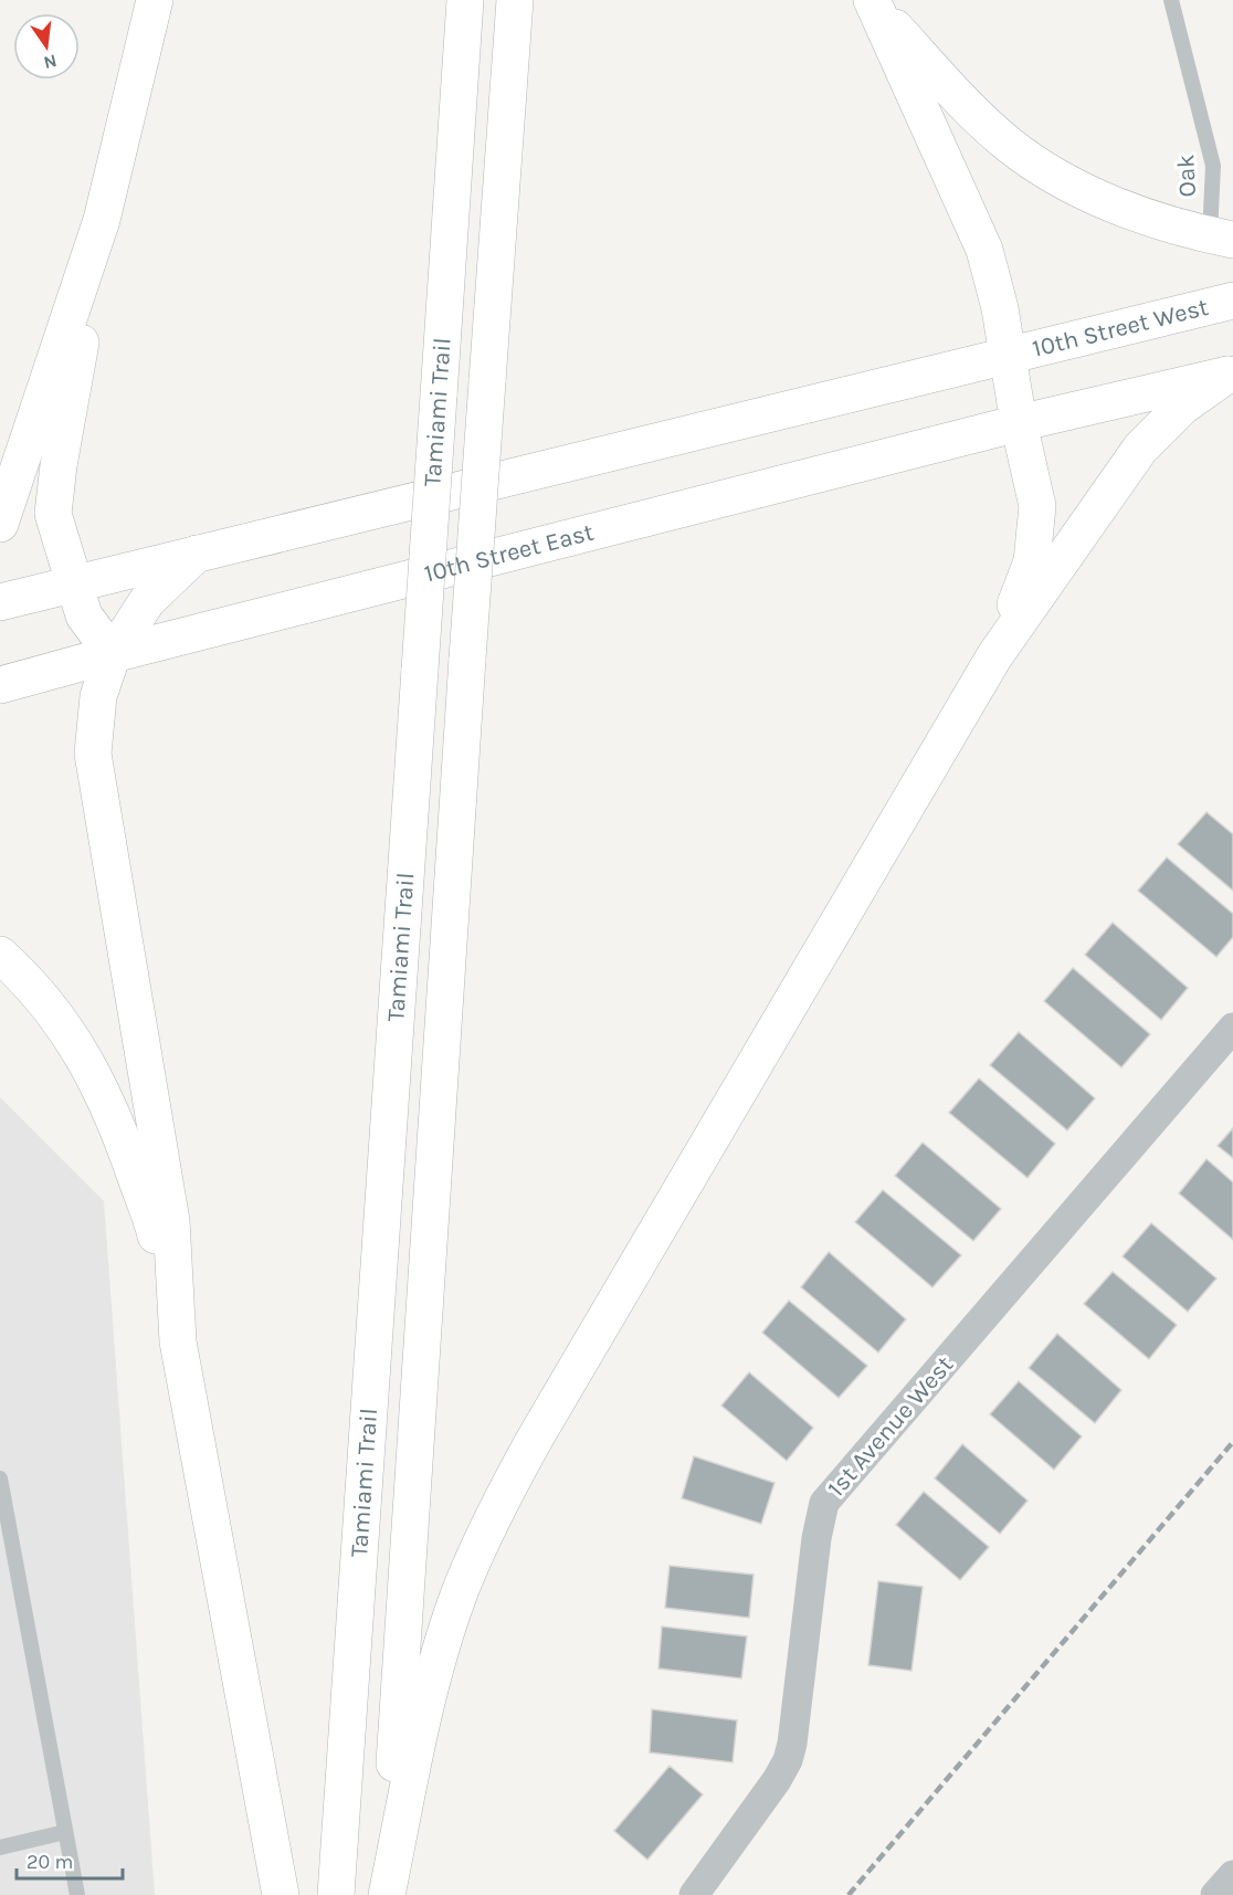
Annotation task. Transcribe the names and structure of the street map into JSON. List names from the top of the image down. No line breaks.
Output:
{"streets":{"main road":["10th Street West","Tamiami Trail","10th Street East"],"street":["1st Avenue West"],"lane":["Oak"]},"scale_bar":"20 m","north":"bottom"}
